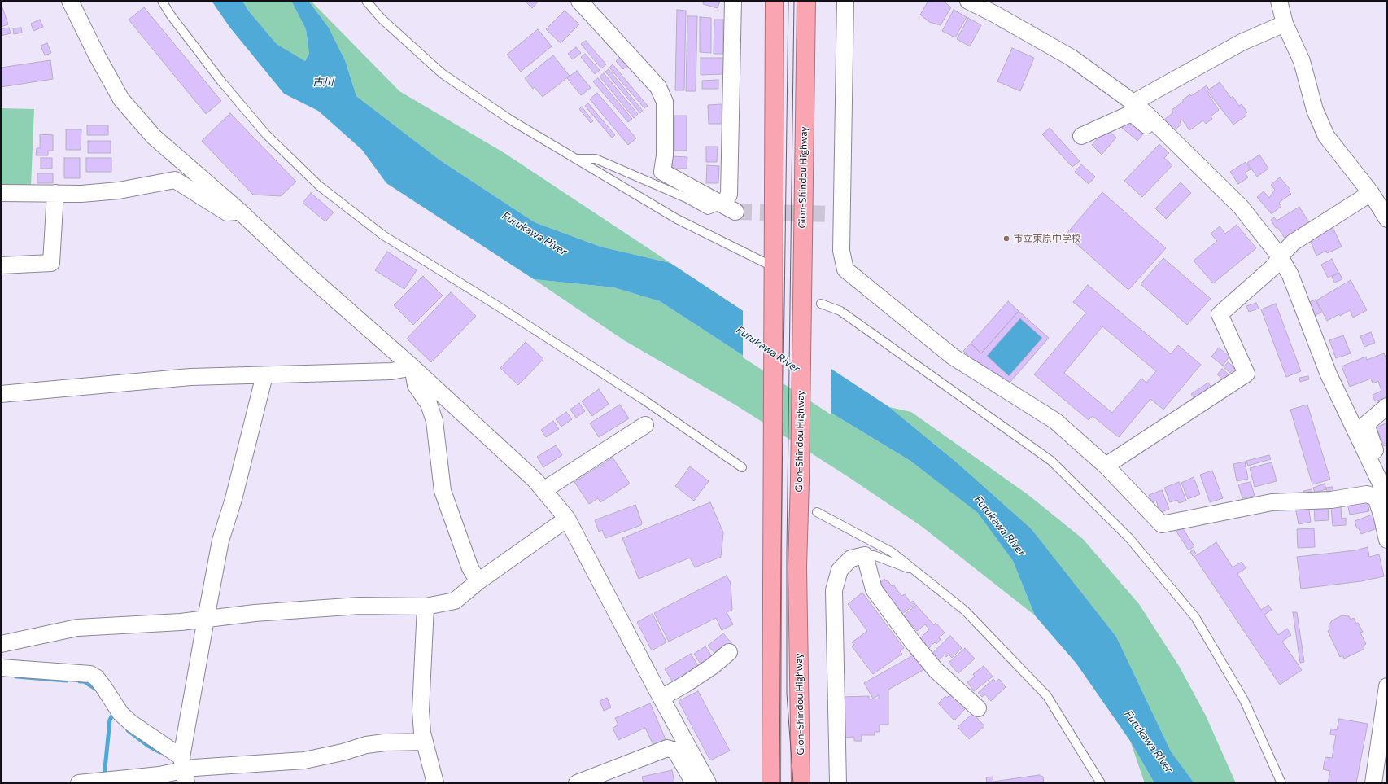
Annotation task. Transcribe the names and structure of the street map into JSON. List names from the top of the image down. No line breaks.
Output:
{"streets":{"highway":["Gion-Shindou Highway"]},"water":["古川","Furukawa River"],"places":["市立東原中学校"]}
